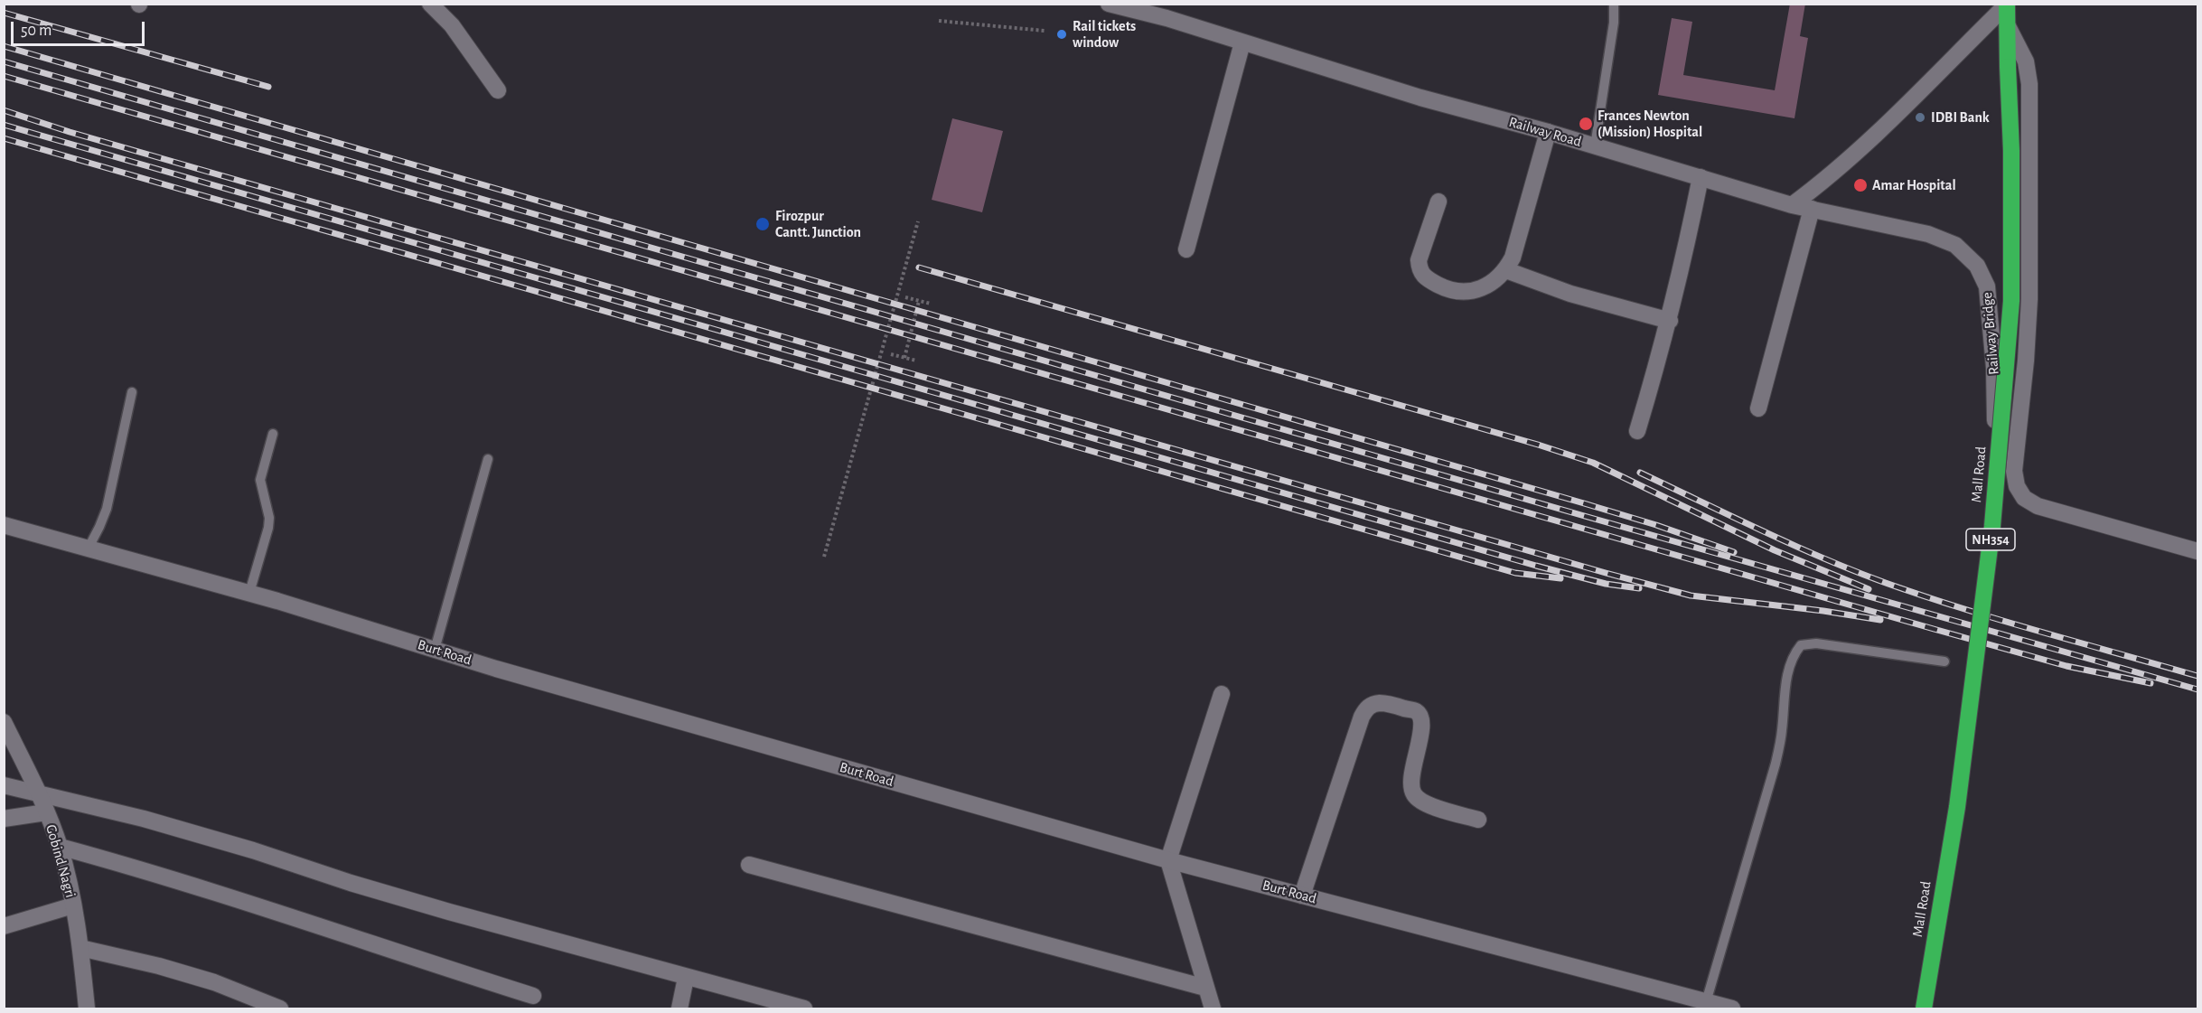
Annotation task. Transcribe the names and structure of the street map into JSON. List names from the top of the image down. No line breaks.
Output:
{"streets":{"highway":["Mall Road","NH354"],"street":["Railway Road","Railway Bridge","Burt Road","Gobind Nagri"]},"crossings":[["Railway Road","Railway Bridge"],["Railway Bridge","Mall Road"]],"places":["Rail tickets window","IDBI Bank","Frances Newton (Mission) Hospital","Amar Hospital","Firozpur Cantt. Junction"],"scale_bar":"50 m"}
